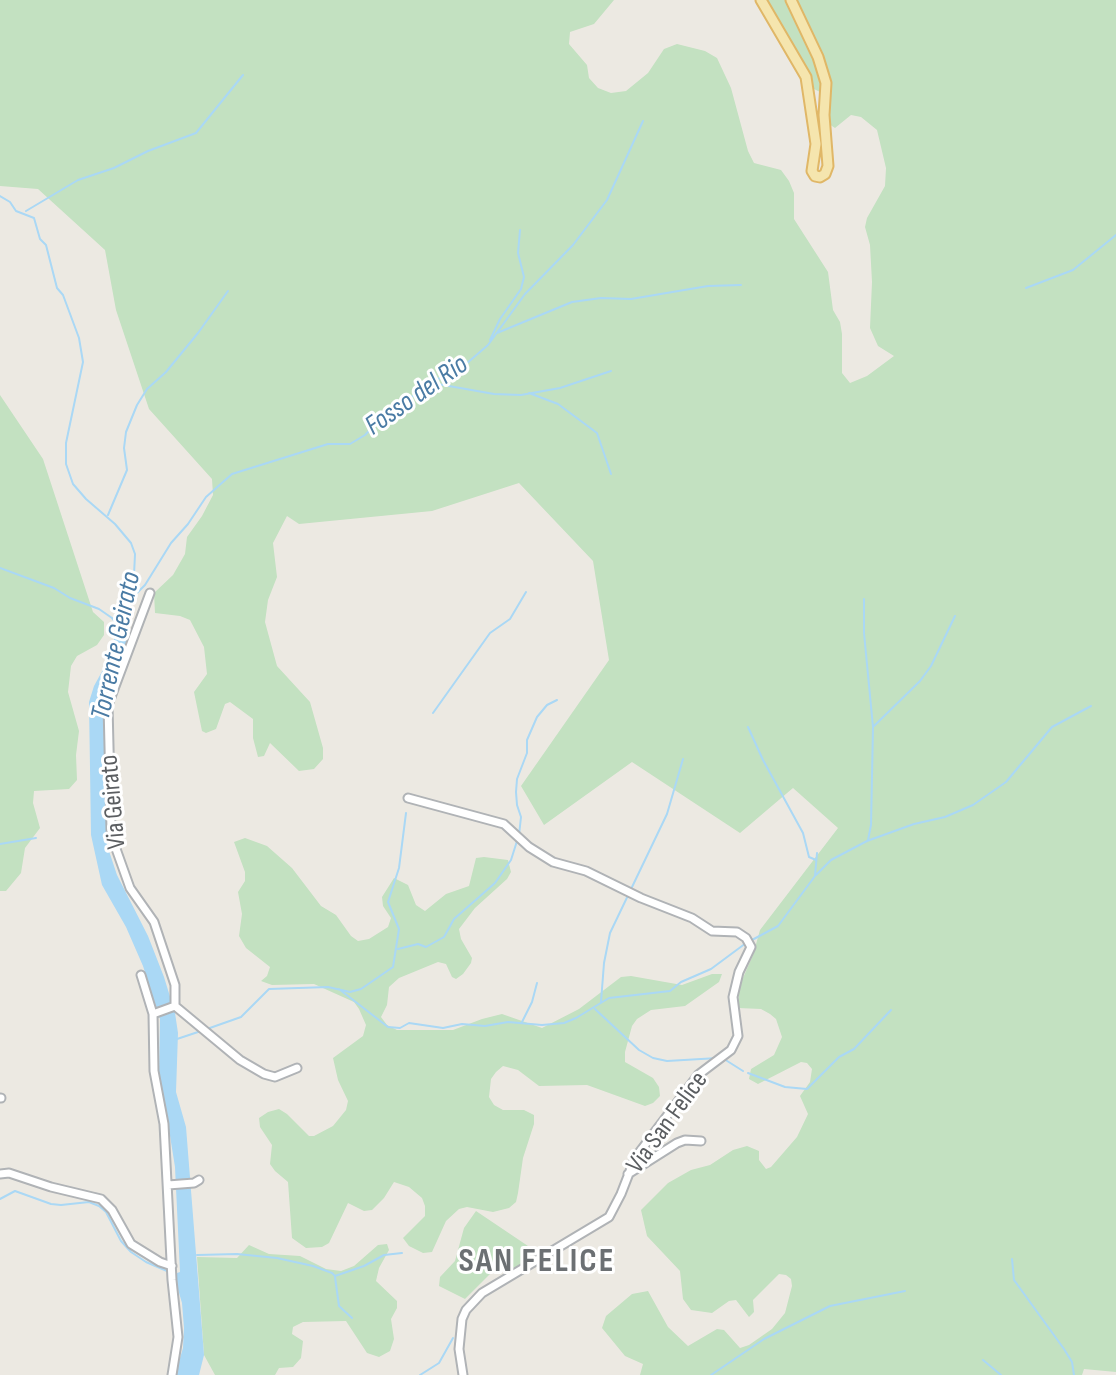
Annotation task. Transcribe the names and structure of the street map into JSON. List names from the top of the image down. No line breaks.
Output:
{"streets":{"street":["Via Geirato","Via San Felice"]},"districts":["SAN FELICE"],"water":["Fosso del Rio","Torrente Geirato"]}
